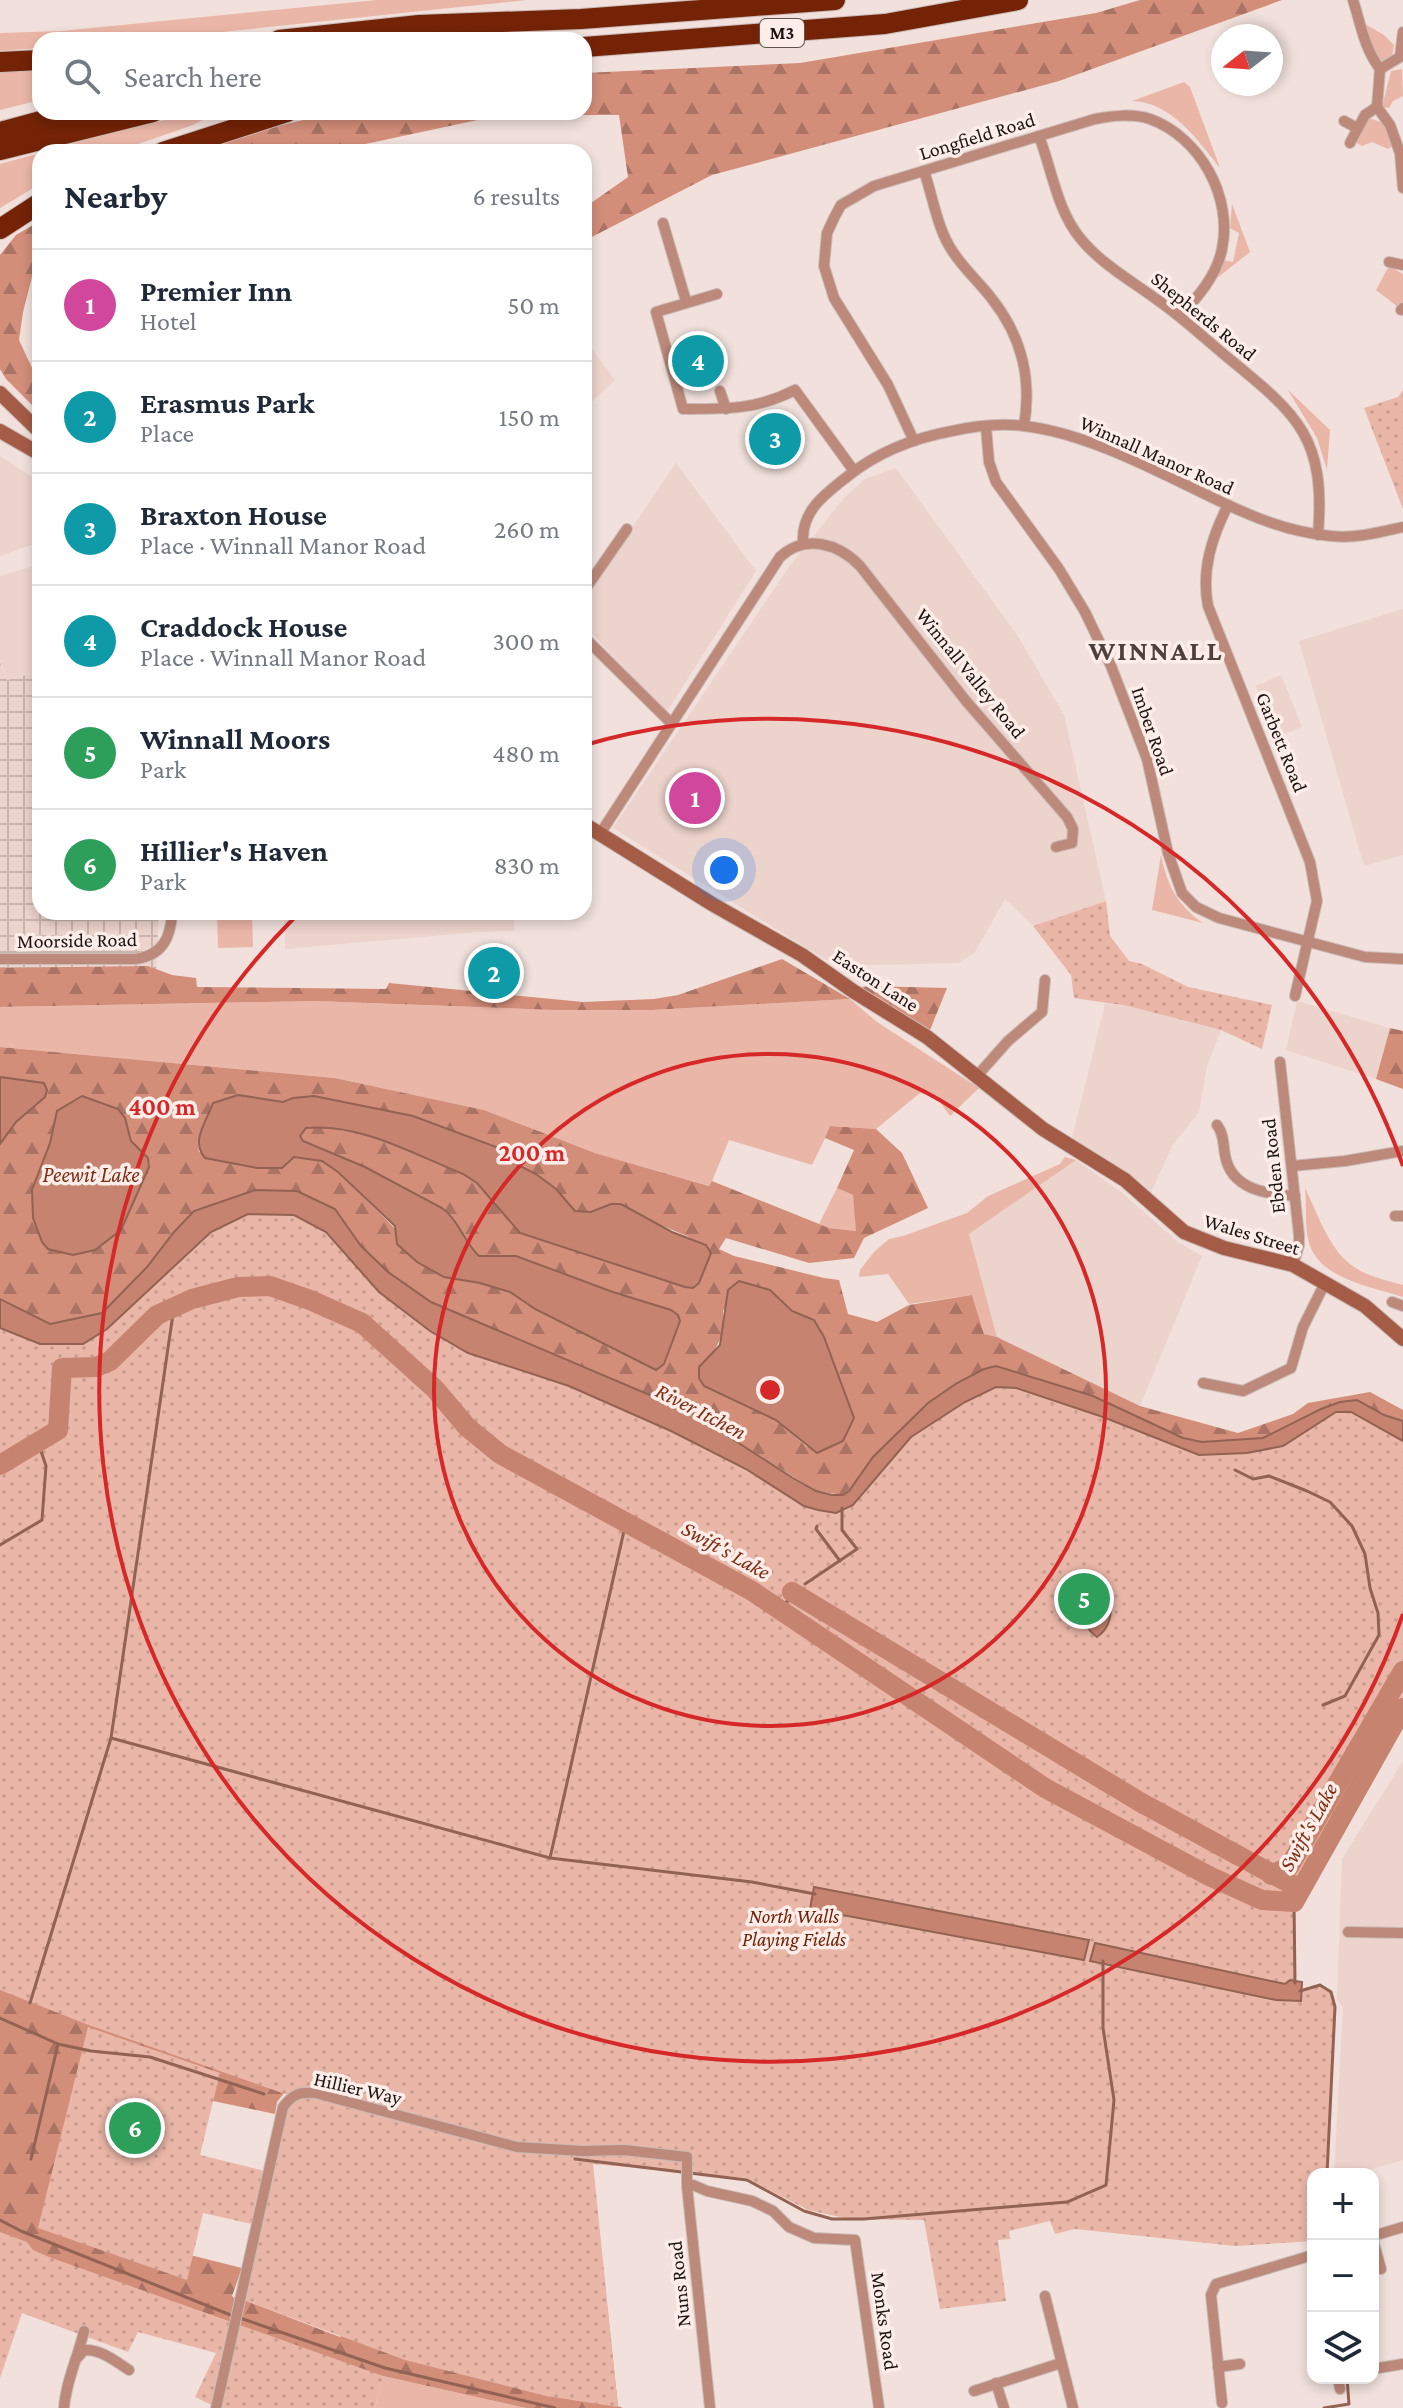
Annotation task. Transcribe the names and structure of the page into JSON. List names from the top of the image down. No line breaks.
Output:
{"streets":{"highway":["M3"],"street":["Longfield Road","Shepherds Road","Winnall Manor Road","Winnall Valley Road","Imber Road","Garbett Road","Moorside Road","Easton Lane","Ebden Road","Wales Street","Hillier Way","Nuns Road","Monks Road"]},"crossings":[["Longfield Road","Shepherds Road"],["Longfield Road","Winnall Manor Road"],["Shepherds Road","Winnall Manor Road"],["Winnall Manor Road","Winnall Valley Road"],["Winnall Manor Road","Imber Road"],["Winnall Manor Road","Garbett Road"],["Imber Road","Garbett Road"],["Easton Lane","Wales Street"],["Ebden Road","Wales Street"],["Hillier Way","Nuns Road"],["Nuns Road","Monks Road"]],"districts":["WINNALL"],"water":["Peewit Lake","River Itchen","Swift's Lake"],"parks":["North Walls Playing Fields"],"north":"left","page":{"search":"Search here","heading":["Nearby","6 results"],"list":[{"mark":"1","name":"Premier Inn","note":"Hotel","value":"50 m"},{"mark":"2","name":"Erasmus Park","note":"Place","value":"150 m"},{"mark":"3","name":"Braxton House","note":"Place · Winnall Manor Road","value":"260 m"},{"mark":"4","name":"Craddock House","note":"Place · Winnall Manor Road","value":"300 m"},{"mark":"5","name":"Winnall Moors","note":"Park","value":"480 m"},{"mark":"6","name":"Hillier's Haven","note":"Park","value":"830 m"}],"pins":["4","3","1","2","5","6"],"map_buttons":["+","−"]},"rings":["400 m","200 m"]}
